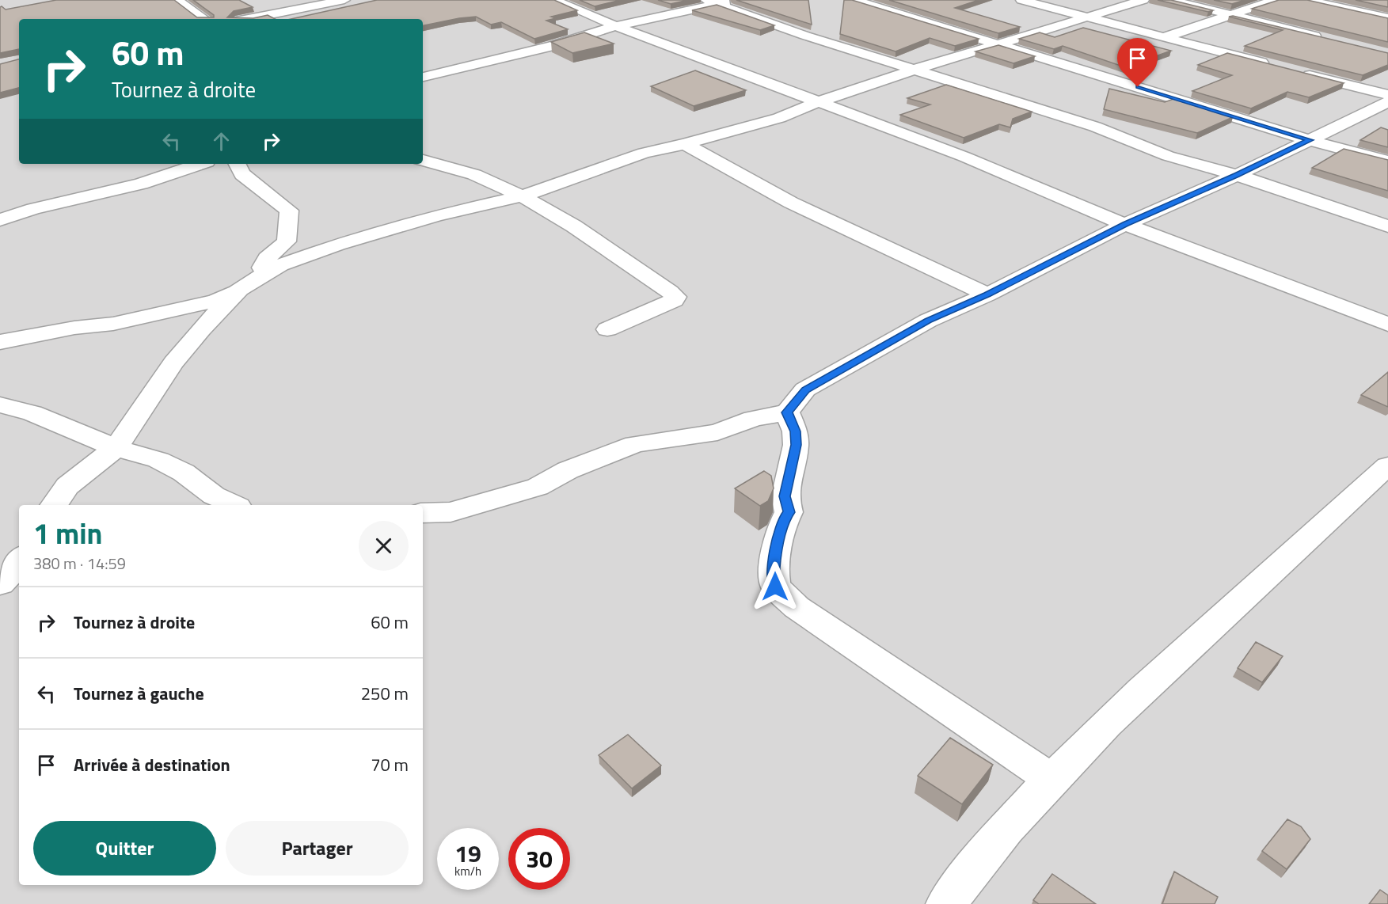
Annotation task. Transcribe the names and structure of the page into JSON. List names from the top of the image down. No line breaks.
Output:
{"page":{"turn":["60 m","Tournez à droite"],"heading":["1 min","380 m · 14:59"],"list":[{"name":"Tournez à droite","value":"60 m"},{"name":"Tournez à gauche","value":"250 m"},{"name":"Arrivée à destination","value":"70 m"}],"buttons":["Quitter","Partager"],"speed":"19 km/h","limit":"30"}}
